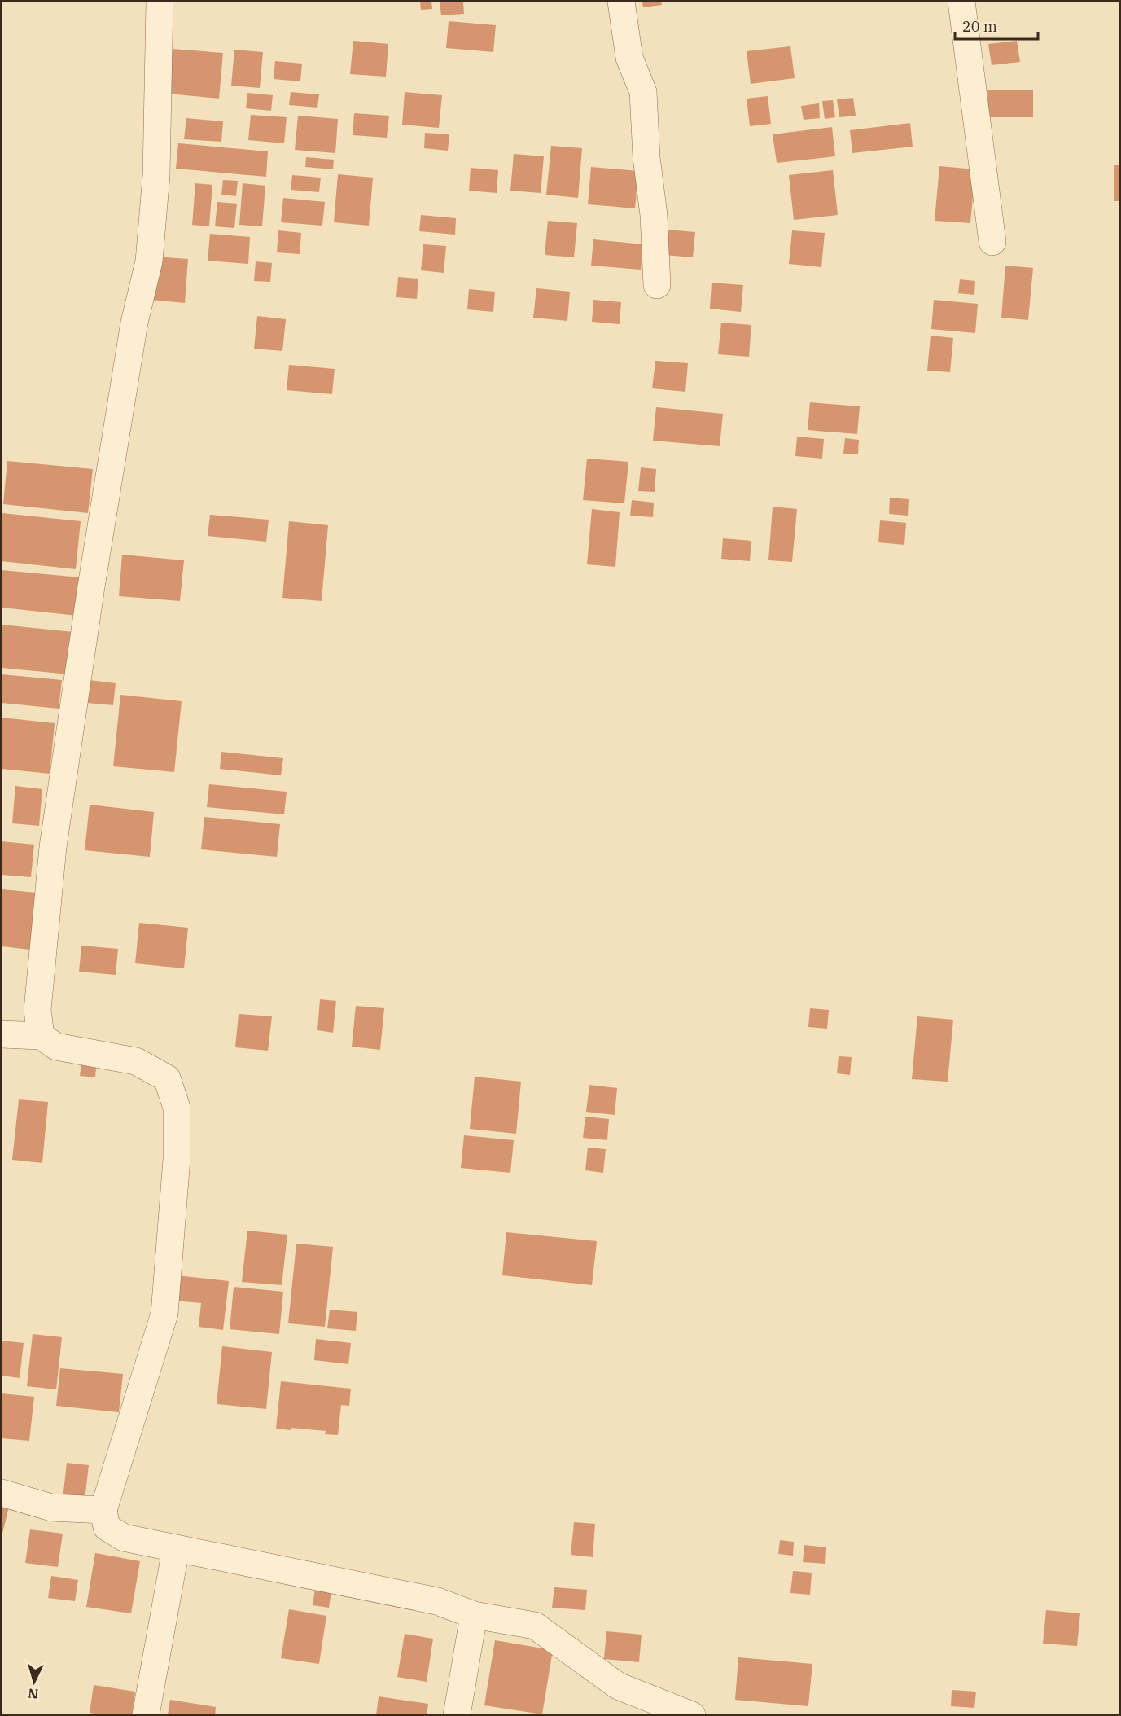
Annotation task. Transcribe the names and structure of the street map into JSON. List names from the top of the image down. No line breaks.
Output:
{"scale_bar":"20 m","north":"bottom"}
